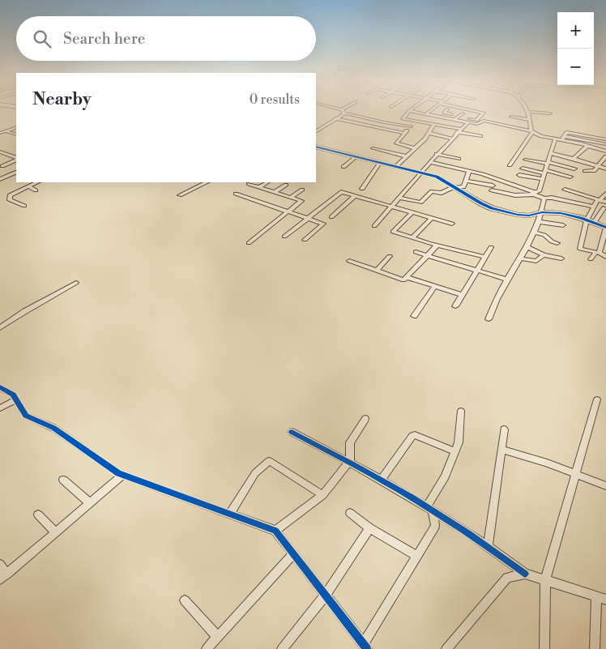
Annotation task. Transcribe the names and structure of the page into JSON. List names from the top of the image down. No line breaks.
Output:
{"page":{"map_buttons":["+","−"],"search":"Search here","heading":["Nearby","0 results"]}}
